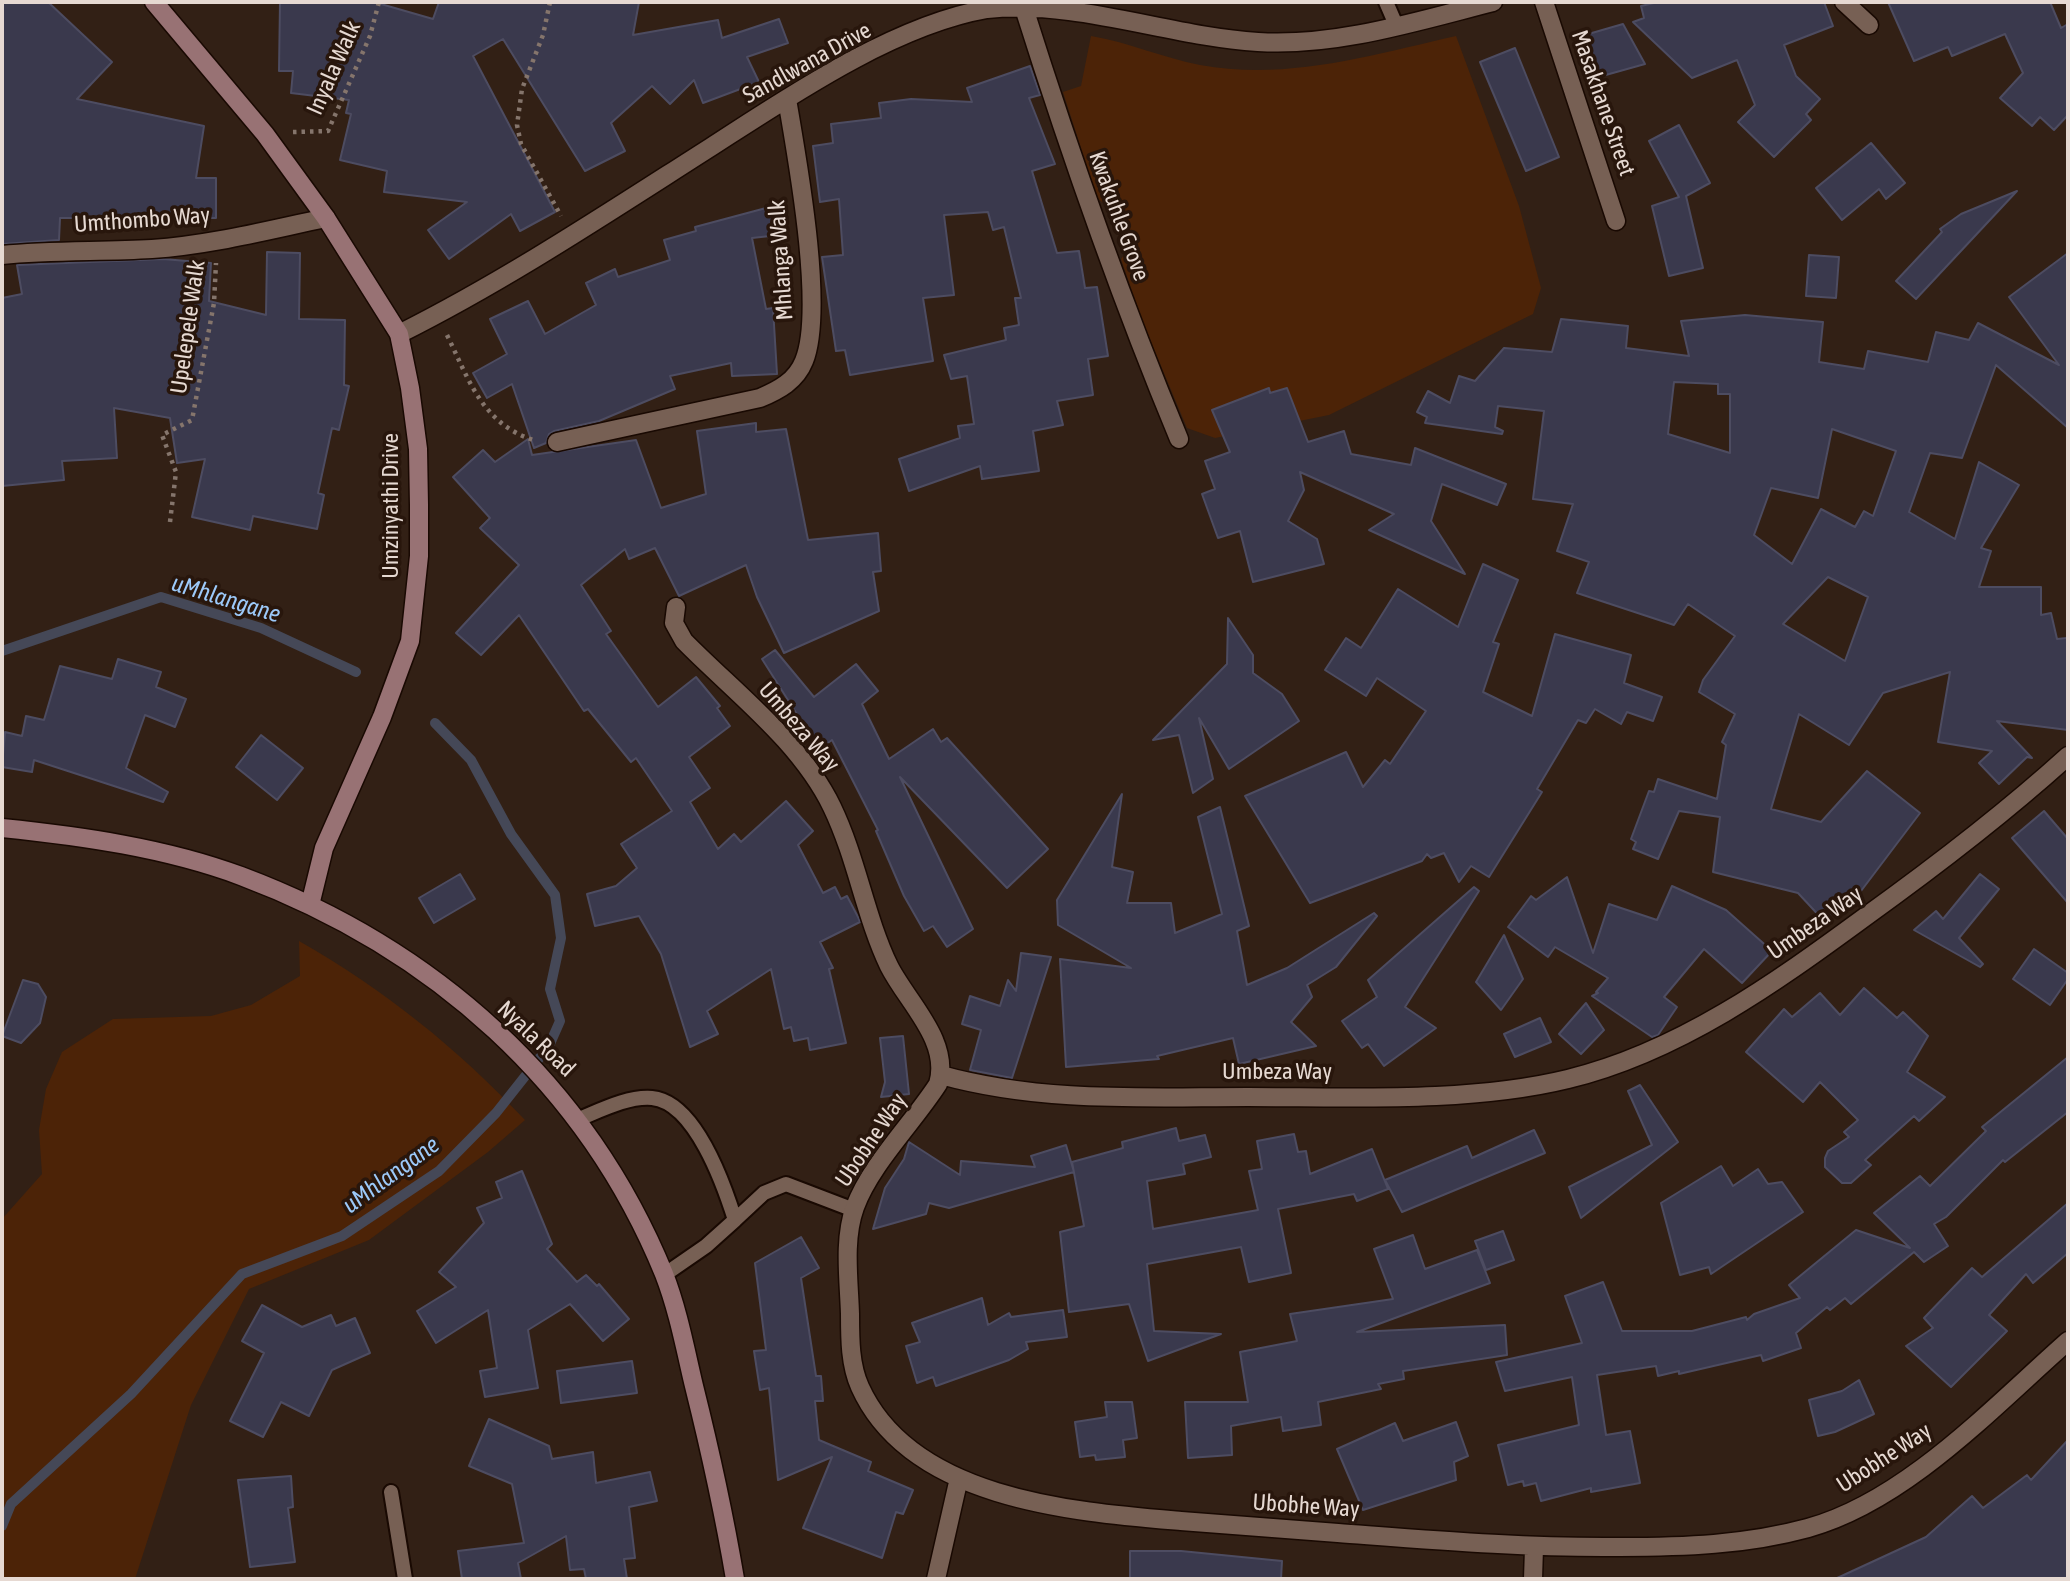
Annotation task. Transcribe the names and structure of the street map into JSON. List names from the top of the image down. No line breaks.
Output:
{"streets":{"street":["Sandlwana Drive","Masakhane Street","Kwakuhle Grove","Umthombo Way","Mhlanga Walk","Umzinyathi Drive","Umbeza Way","Nyala Road","Ubobhe Way"],"path":["Inyala Walk","Upelepele Walk"]},"crossings":[["Sandlwana Drive","Kwakuhle Grove"],["Sandlwana Drive","Mhlanga Walk"],["Sandlwana Drive","Umzinyathi Drive"],["Inyala Walk","Umzinyathi Drive"],["Umthombo Way","Upelepele Walk"],["Umthombo Way","Umzinyathi Drive"],["Umzinyathi Drive","Nyala Road"],["Umbeza Way","Ubobhe Way"]],"water":["uMhlangane"]}
